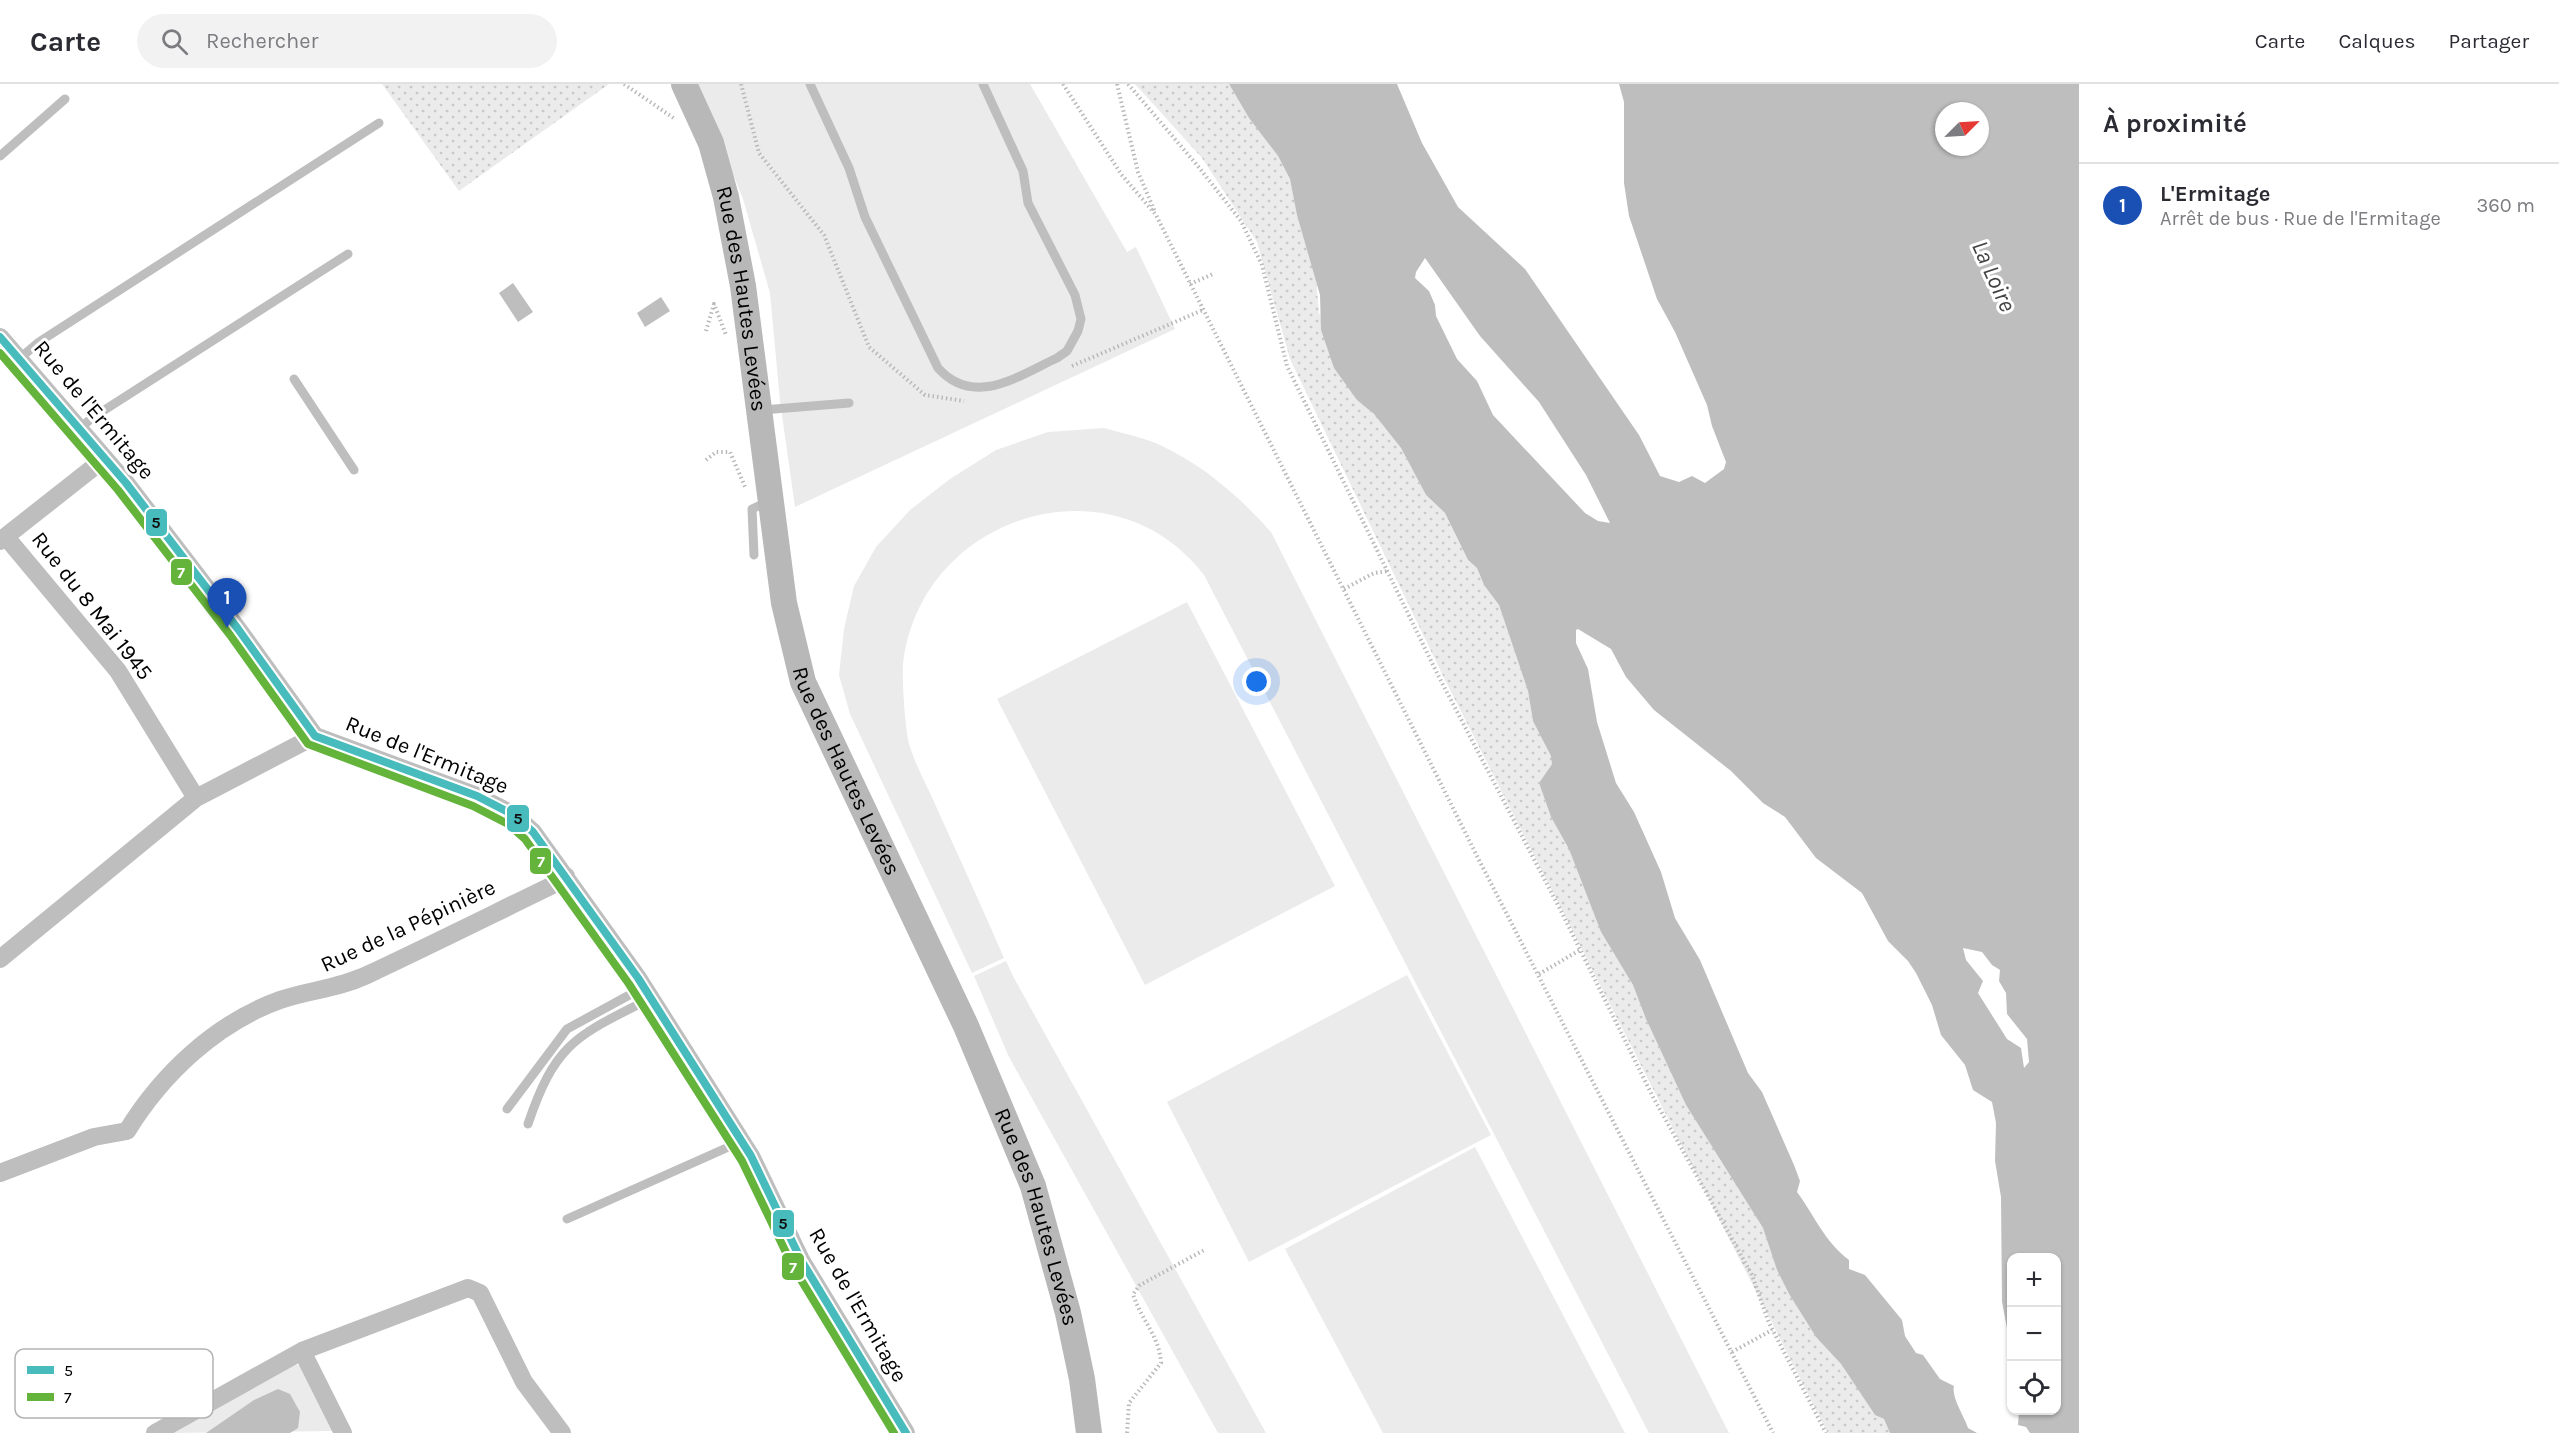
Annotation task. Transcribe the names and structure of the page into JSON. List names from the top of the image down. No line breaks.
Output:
{"streets":{"street":["Rue des Hautes Levées","Rue de l'Ermitage","Rue du 8 Mai 1945","Rue de la Pépinière"]},"crossings":[["Rue de l'Ermitage","Rue de la Pépinière"]],"water":["La Loire"],"lines":["transit line 5","transit line 7"],"legend":["5","7"],"north":"top right","page":{"header":"Carte","search":"Rechercher","nav":["Carte","Calques","Partager"],"heading":"À proximité","list":[{"mark":"1","name":"L'Ermitage","note":"Arrêt de bus · Rue de l'Ermitage","value":"360 m"}],"pins":"1","map_buttons":["+","−"]}}
